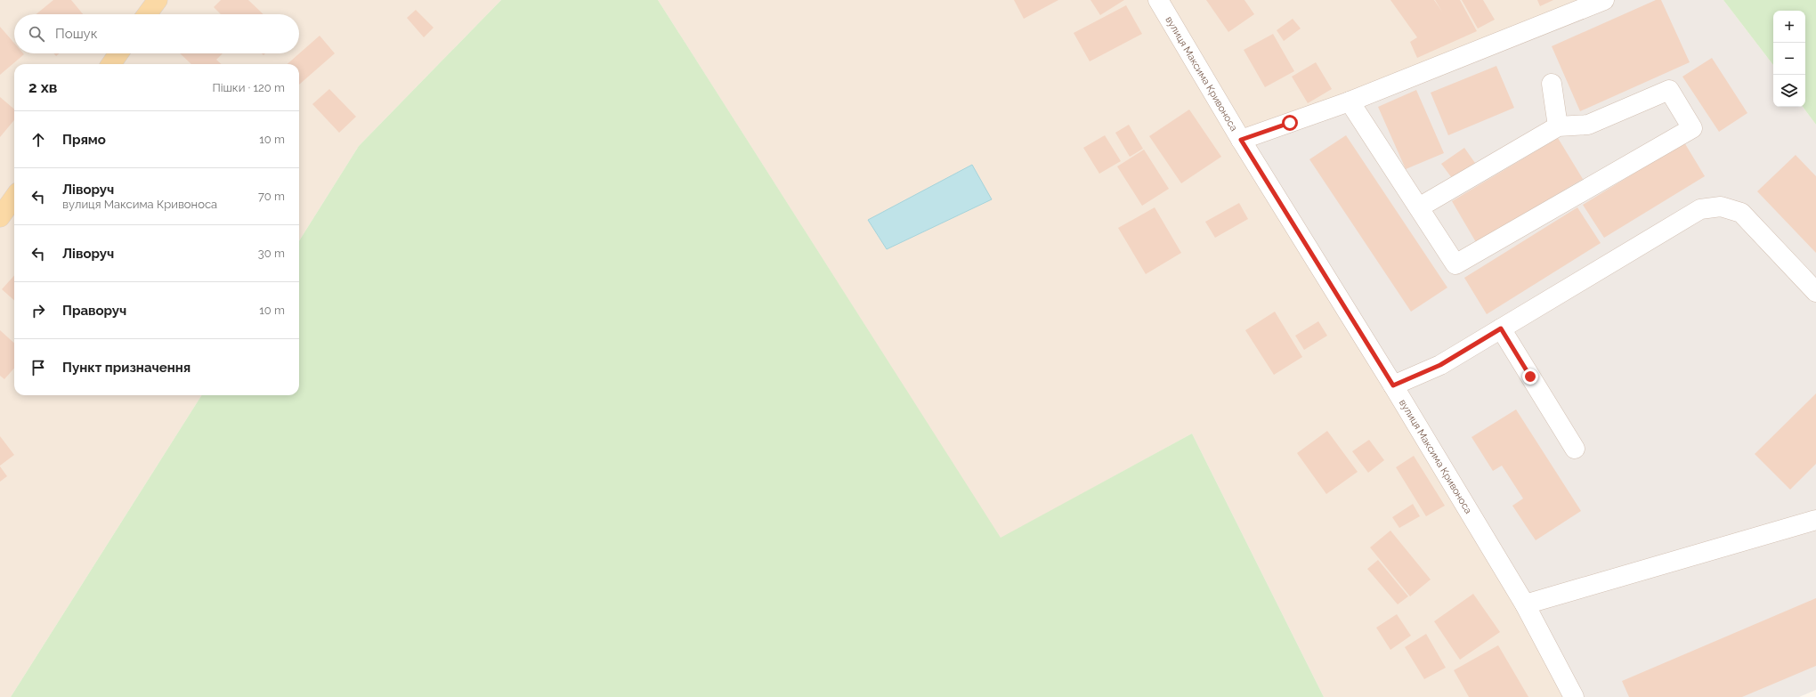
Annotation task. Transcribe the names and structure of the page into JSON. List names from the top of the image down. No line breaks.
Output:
{"streets":{"street":["вулиця Максима Кривоноса"]},"page":{"map_buttons":["+","−"],"search":"Пошук","heading":["2 хв","Пішки · 120 m"],"list":[["Прямо","10 m"],["Ліворуч","вулиця Максима Кривоноса","70 m"],["Ліворуч","30 m"],["Праворуч","10 m"],"Пункт призначення"]}}
